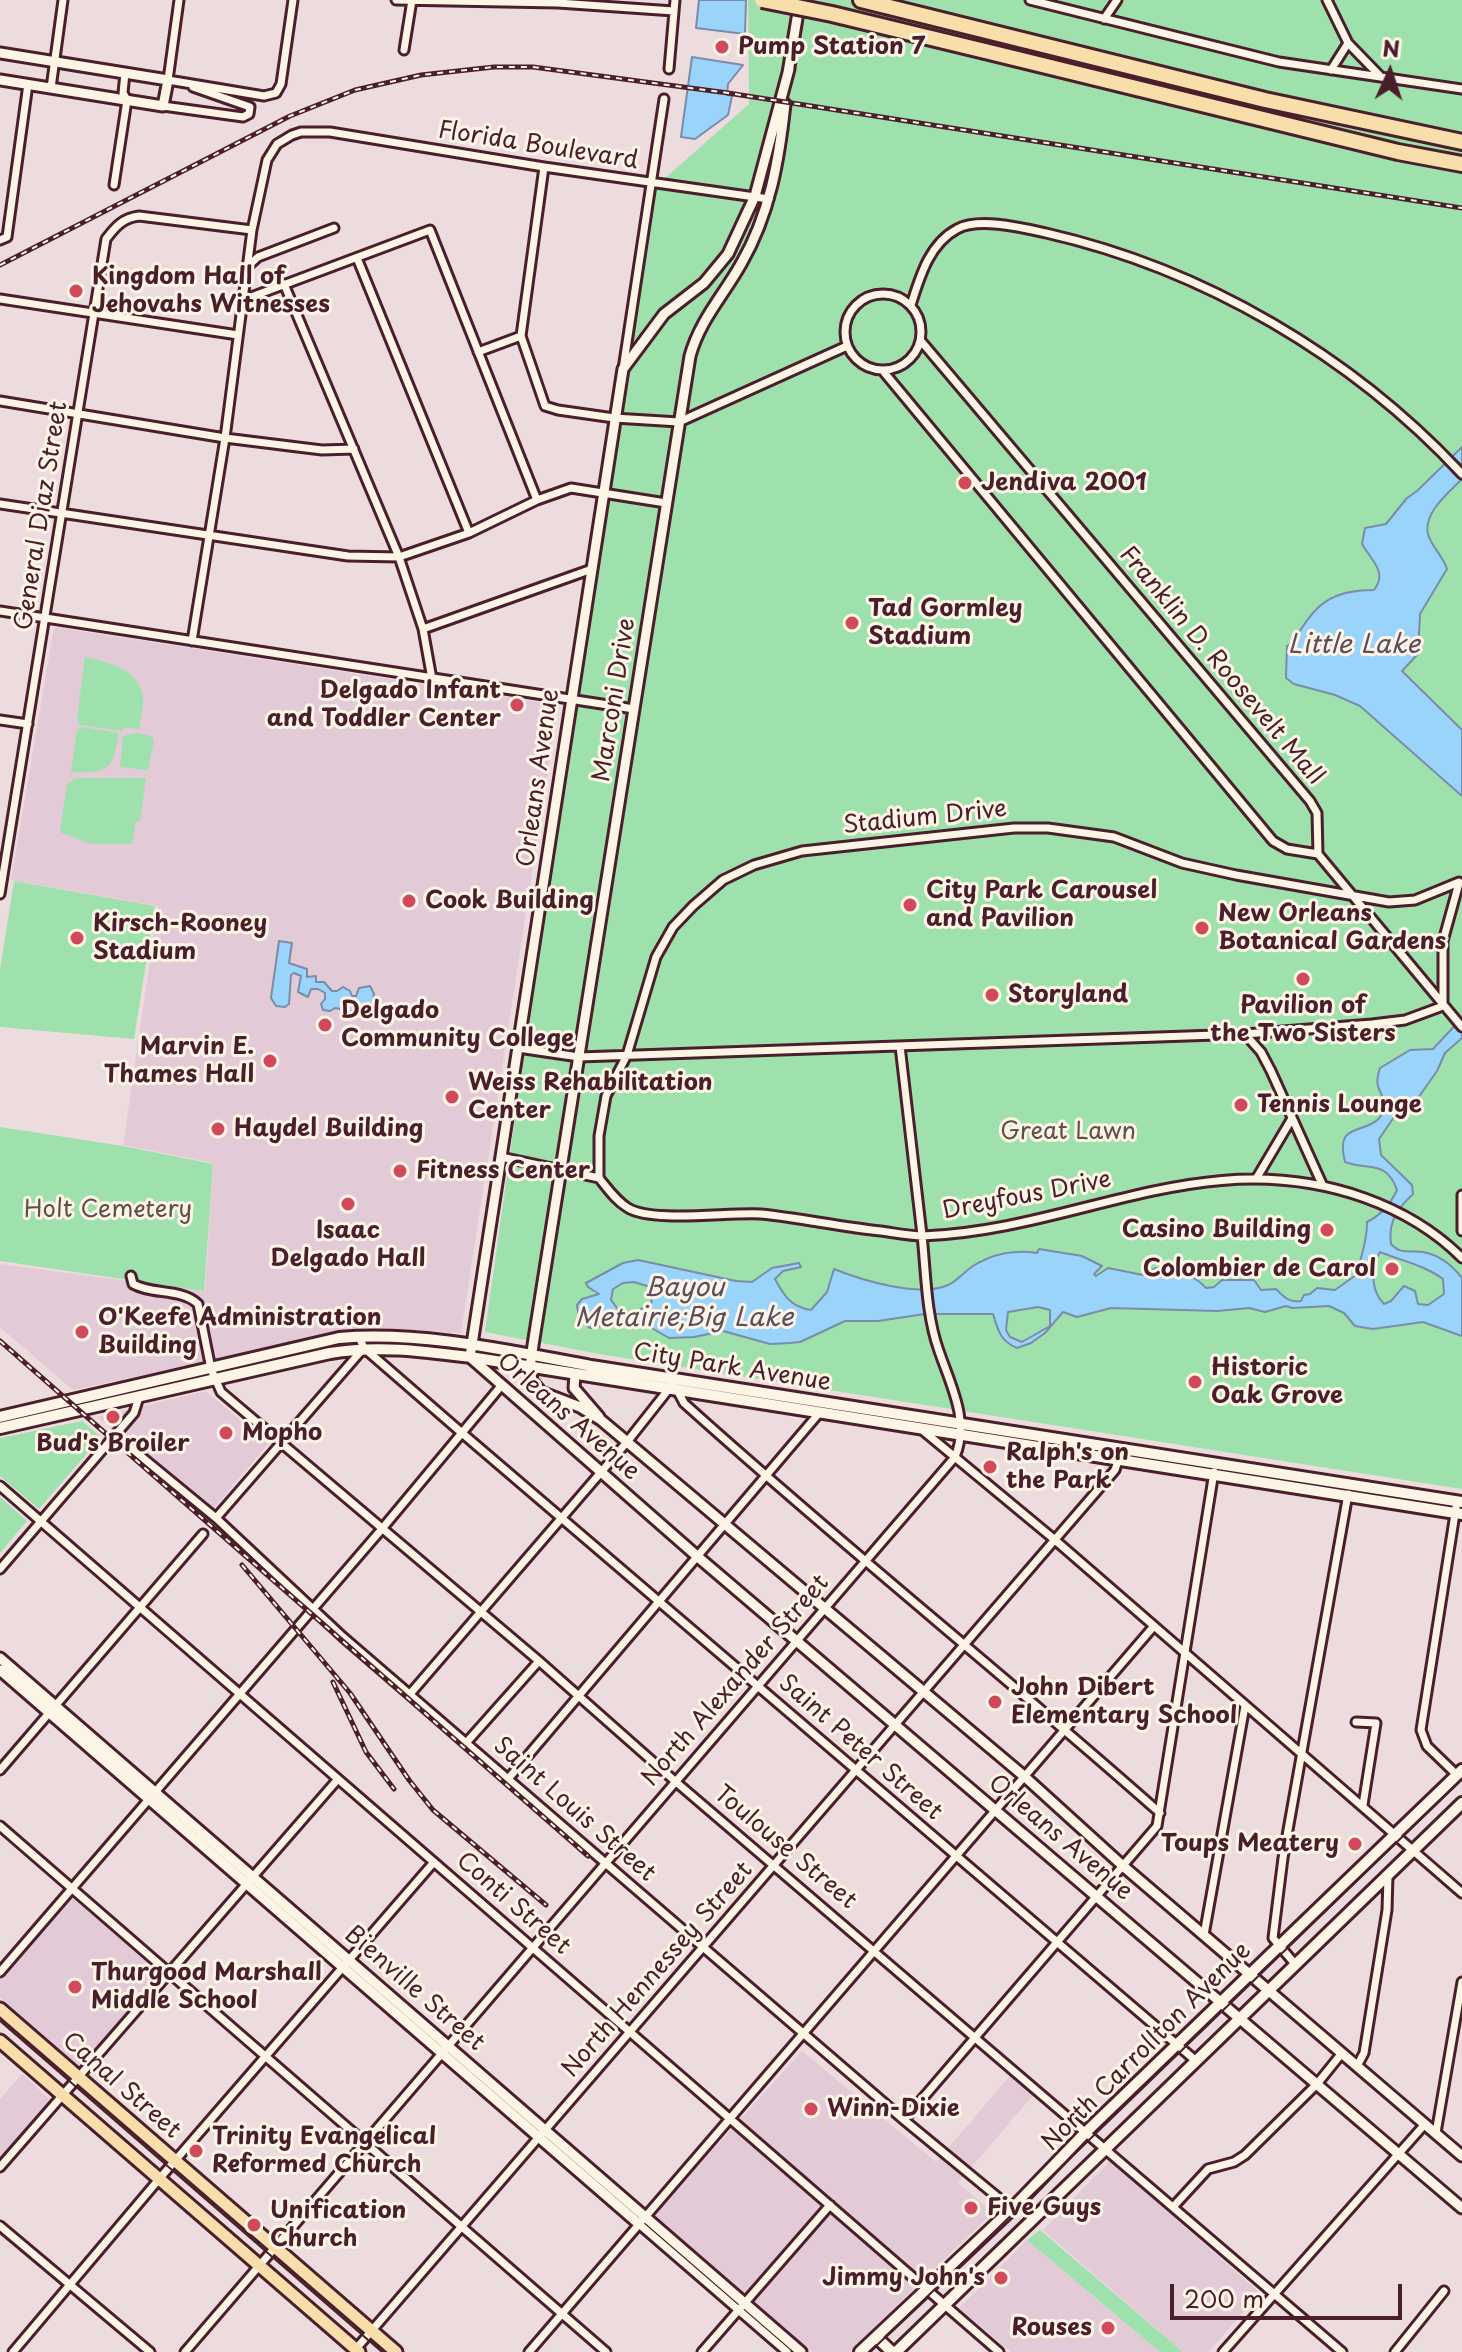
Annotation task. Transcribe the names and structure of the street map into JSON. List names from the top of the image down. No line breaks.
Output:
{"streets":{"main road":["City Park Avenue","North Carrollton Avenue","Canal Street"],"street":["Florida Boulevard","General Diaz Street","Franklin D. Roosevelt Mall","Marconi Drive","Orleans Avenue","Stadium Drive","Dreyfous Drive","North Alexander Street","Saint Peter Street","Saint Louis Street","Toulouse Street","Conti Street","North Hennessey Street","Bienville Street"]},"crossings":[["Florida Boulevard","General Diaz Street"],["Florida Boulevard","Marconi Drive"],["Florida Boulevard","Orleans Avenue"],["Marconi Drive","Orleans Avenue"],["Marconi Drive","City Park Avenue"],["Orleans Avenue","City Park Avenue"],["Orleans Avenue","North Alexander Street"],["Orleans Avenue","North Hennessey Street"],["Orleans Avenue","North Carrollton Avenue"],["Stadium Drive","Dreyfous Drive"],["City Park Avenue","North Alexander Street"],["City Park Avenue","Saint Peter Street"],["City Park Avenue","Toulouse Street"],["City Park Avenue","North Hennessey Street"],["North Alexander Street","Saint Peter Street"],["North Alexander Street","Saint Louis Street"],["North Alexander Street","Toulouse Street"],["North Alexander Street","Conti Street"],["North Alexander Street","Bienville Street"],["North Alexander Street","Canal Street"],["Saint Peter Street","North Hennessey Street"],["Saint Peter Street","North Carrollton Avenue"],["Saint Louis Street","North Hennessey Street"],["Saint Louis Street","North Carrollton Avenue"],["Toulouse Street","North Hennessey Street"],["Toulouse Street","North Carrollton Avenue"],["Conti Street","North Hennessey Street"],["Conti Street","North Carrollton Avenue"],["North Hennessey Street","Bienville Street"],["North Hennessey Street","Canal Street"]],"water":["Little Lake","Bayou Metairie;Big Lake"],"parks":["Great Lawn","Holt Cemetery"],"places":["Pump Station 7","Kingdom Hall of Jehovahs Witnesses","Jendiva 2001","Tad Gormley Stadium","Delgado Infant and Toddler Center","Cook Building","City Park Carousel and Pavilion","New Orleans Botanical Gardens","Kirsch-Rooney Stadium","Pavilion of the Two Sisters","Storyland","Delgado Community College","Marvin E. Thames Hall","Weiss Rehabilitation Center","Tennis Lounge","Haydel Building","Fitness Center","Isaac Delgado Hall","Casino Building","Colombier de Carol","O'Keefe Administration Building","Historic Oak Grove","Bud's Broiler","Mopho","Ralph's on the Park","John Dibert Elementary School","Toups Meatery","Thurgood Marshall Middle School","Winn-Dixie","Trinity Evangelical Reformed Church","Five Guys","Unification Church","Jimmy John's","Rouses"],"scale_bar":"200 m","north":"top"}
